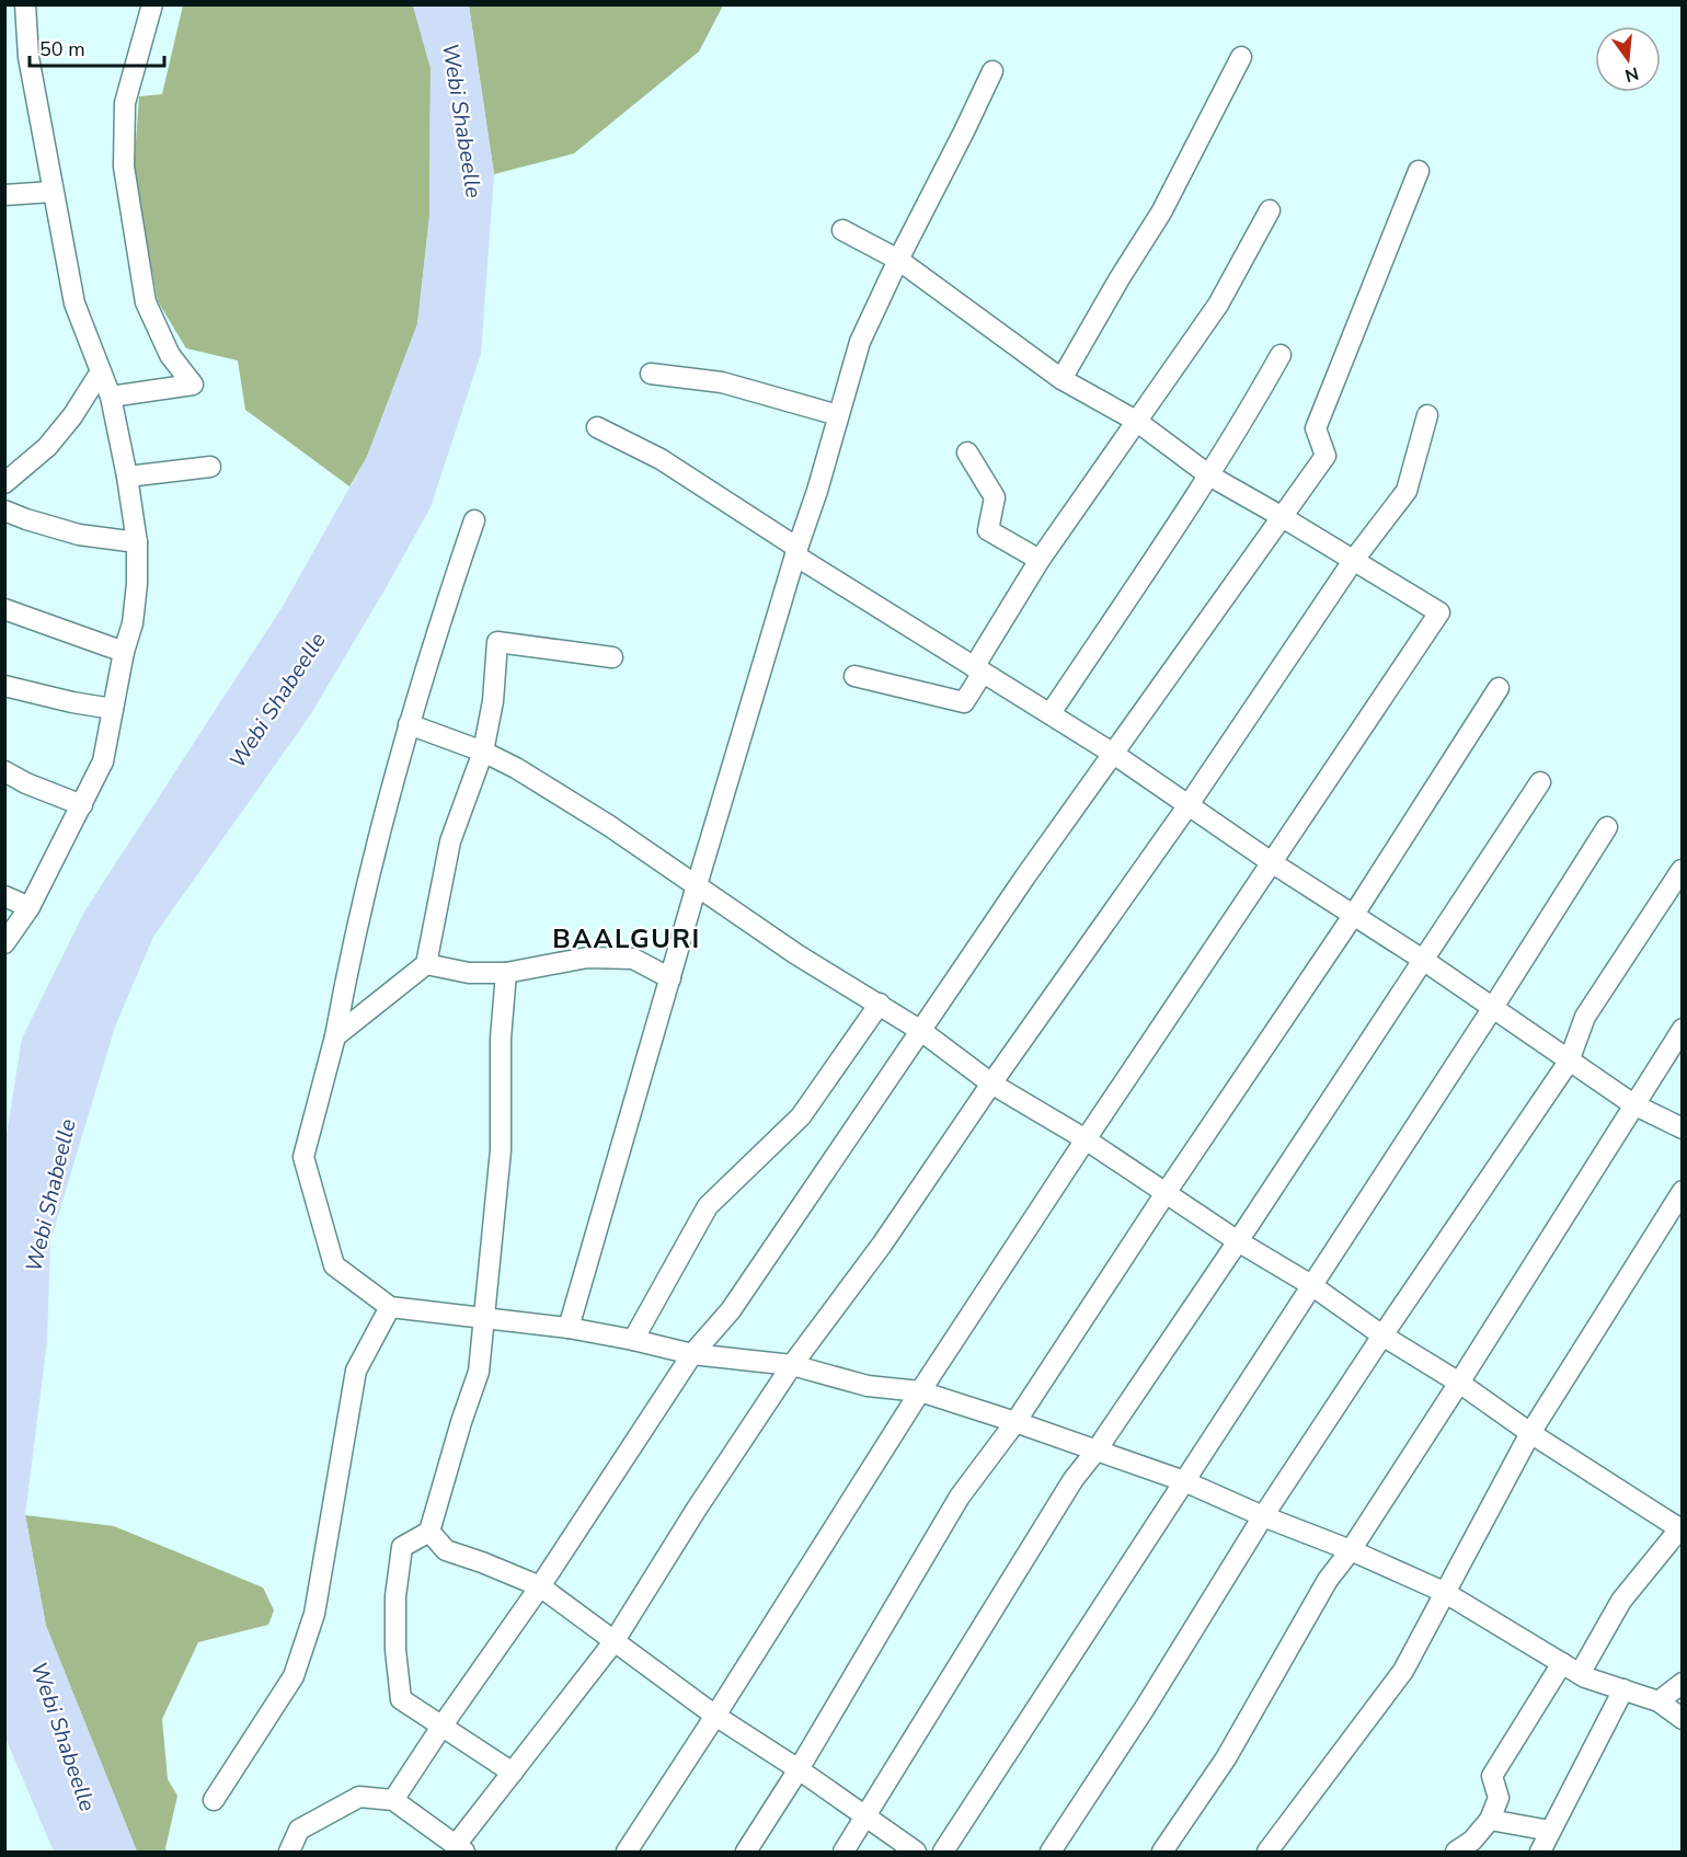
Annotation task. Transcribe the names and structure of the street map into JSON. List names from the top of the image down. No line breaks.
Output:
{"districts":["BAALGURI"],"water":["Webi Shabeelle"],"scale_bar":"50 m","north":"bottom"}
